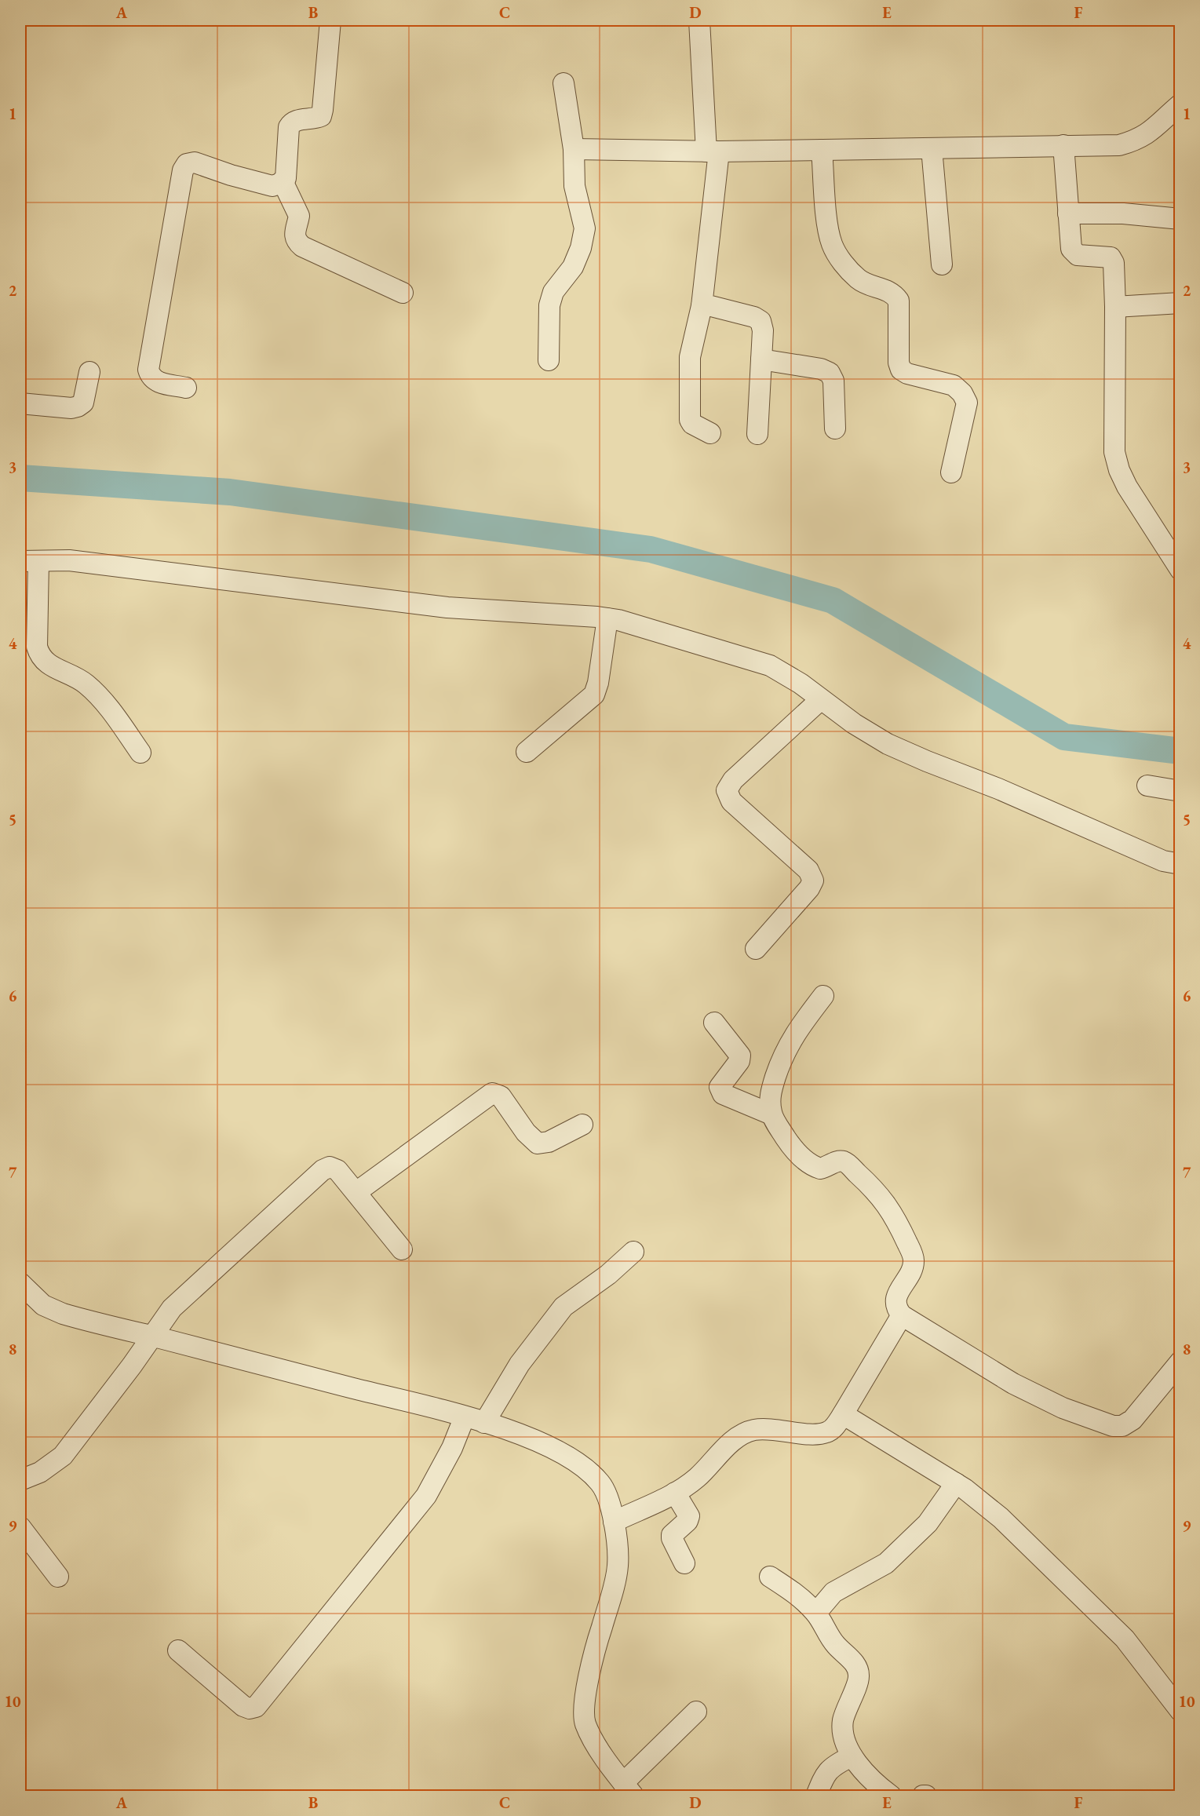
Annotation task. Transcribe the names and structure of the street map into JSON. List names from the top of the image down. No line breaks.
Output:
{"grid":{"columns":["A","B","C","D","E","F"],"rows":["1","2","3","4","5","6","7","8","9","10"]}}
